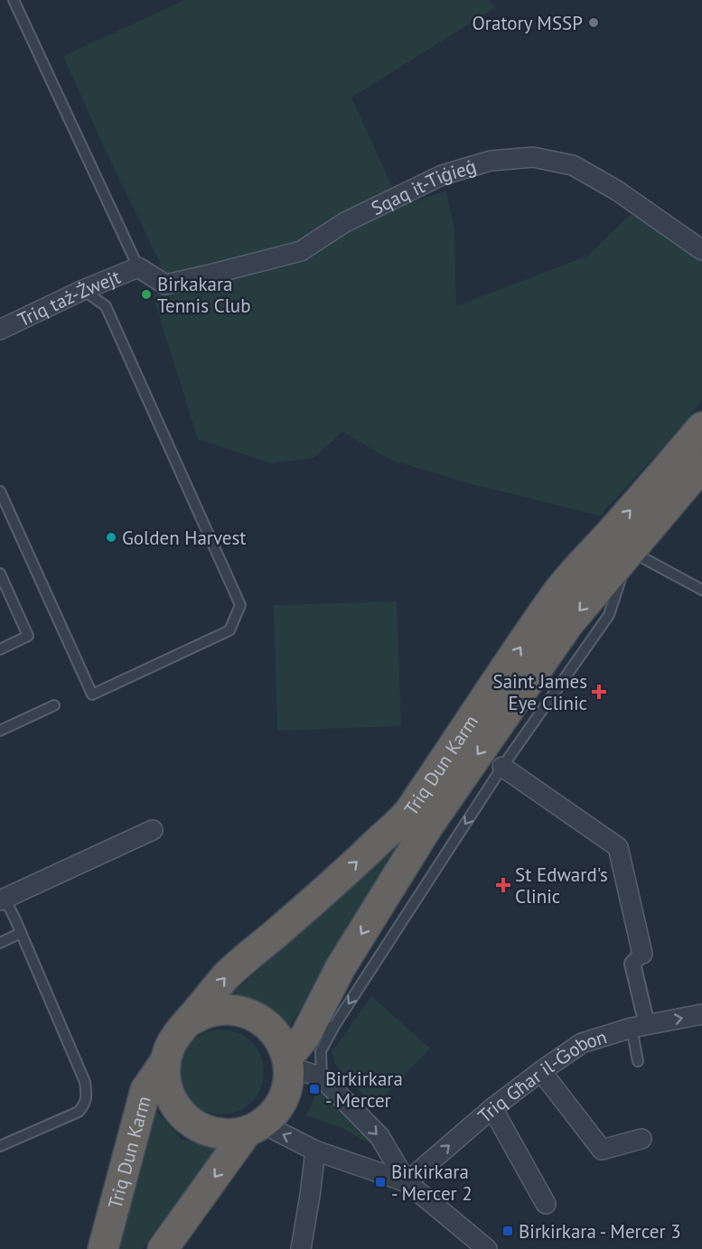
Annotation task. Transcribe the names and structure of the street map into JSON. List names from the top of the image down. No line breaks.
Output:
{"streets":{"highway":["Triq Dun Karm"],"street":["Sqaq it-Tiġieġ","Triq taż-Żwejt","Triq Għar il-Ġobon"]},"crossings":[["Sqaq it-Tiġieġ","Triq taż-Żwejt"]],"one_way":["Triq Għar il-Ġobon"],"places":{"other":["Oratory MSSP","Birkakara Tennis Club","Golden Harvest"],"health":["Saint James Eye Clinic","St Edward's Clinic"],"transit":["Birkirkara - Mercer","Birkirkara - Mercer 2","Birkirkara - Mercer 3"]}}
